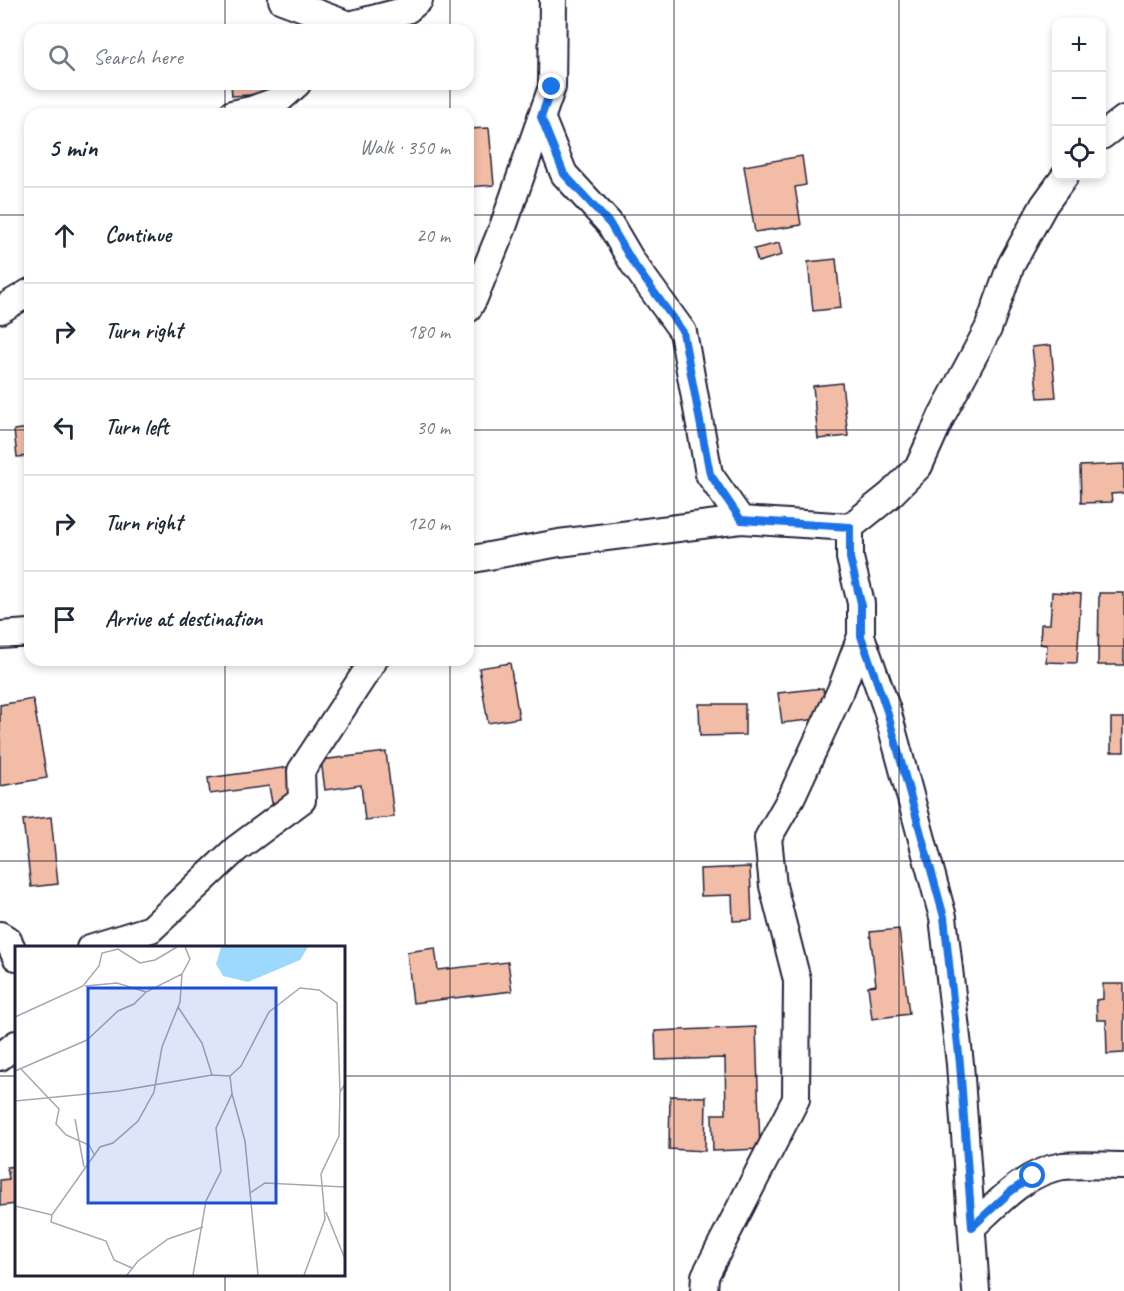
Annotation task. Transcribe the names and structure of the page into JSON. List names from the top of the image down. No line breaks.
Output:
{"page":{"map_buttons":["+","−"],"search":"Search here","heading":["5 min","Walk · 350 m"],"list":[["Continue","20 m"],["Turn right","180 m"],["Turn left","30 m"],["Turn right","120 m"],"Arrive at destination"]}}
